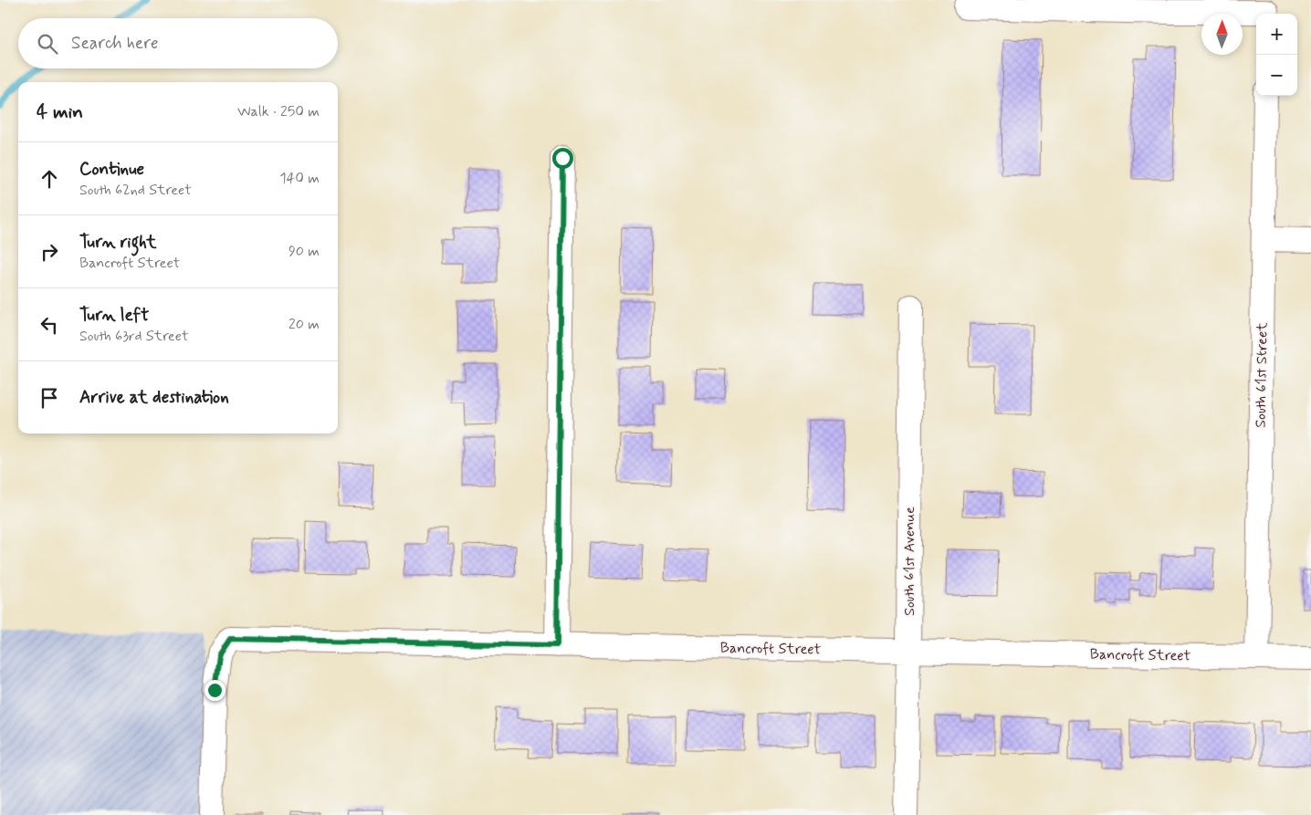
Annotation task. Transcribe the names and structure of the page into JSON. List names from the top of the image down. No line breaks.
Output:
{"streets":{"street":["South 61st Street","South 61st Avenue","Bancroft Street"]},"crossings":[["South 61st Street","Bancroft Street"],["South 61st Avenue","Bancroft Street"]],"north":"top","page":{"map_buttons":["+","−"],"search":"Search here","heading":["4 min","Walk · 250 m"],"list":[["Continue","South 62nd Street","140 m"],["Turn right","Bancroft Street","90 m"],["Turn left","South 63rd Street","20 m"],"Arrive at destination"]}}
